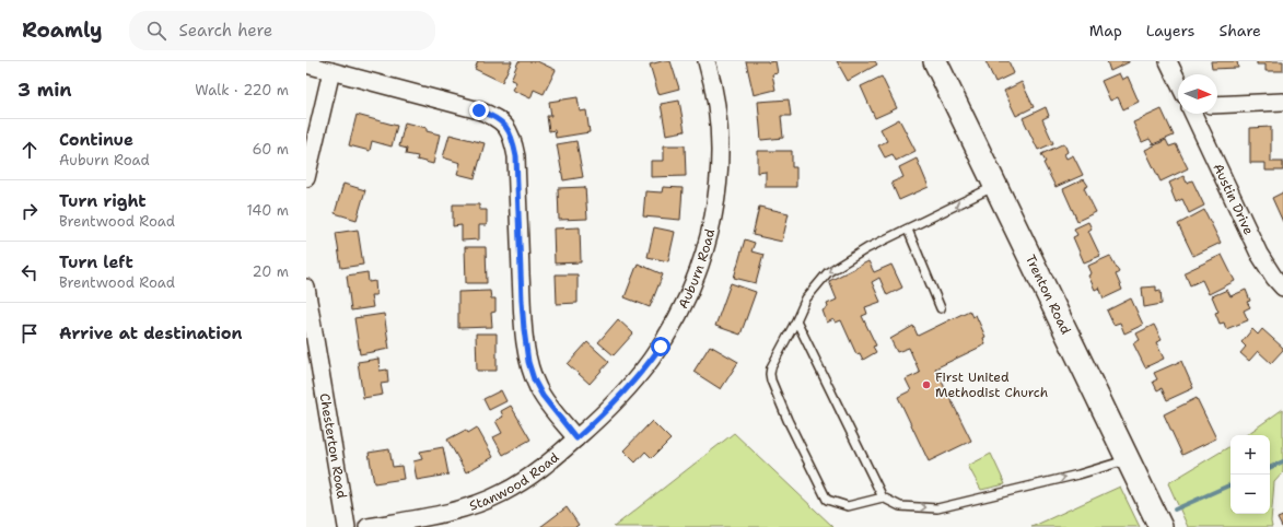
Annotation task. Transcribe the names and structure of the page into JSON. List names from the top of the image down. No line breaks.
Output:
{"streets":{"main road":["Trenton Road"],"street":["Austin Drive","Auburn Road","Chesterton Road","Stanwood Road"]},"crossings":[["Auburn Road","Stanwood Road"]],"places":["First United Methodist Church"],"north":"right","page":{"header":"Roamly","search":"Search here","nav":["Map","Layers","Share"],"heading":["3 min","Walk · 220 m"],"list":[["Continue","Auburn Road","60 m"],["Turn right","Brentwood Road","140 m"],["Turn left","Brentwood Road","20 m"],"Arrive at destination"],"map_buttons":["+","−"]}}
